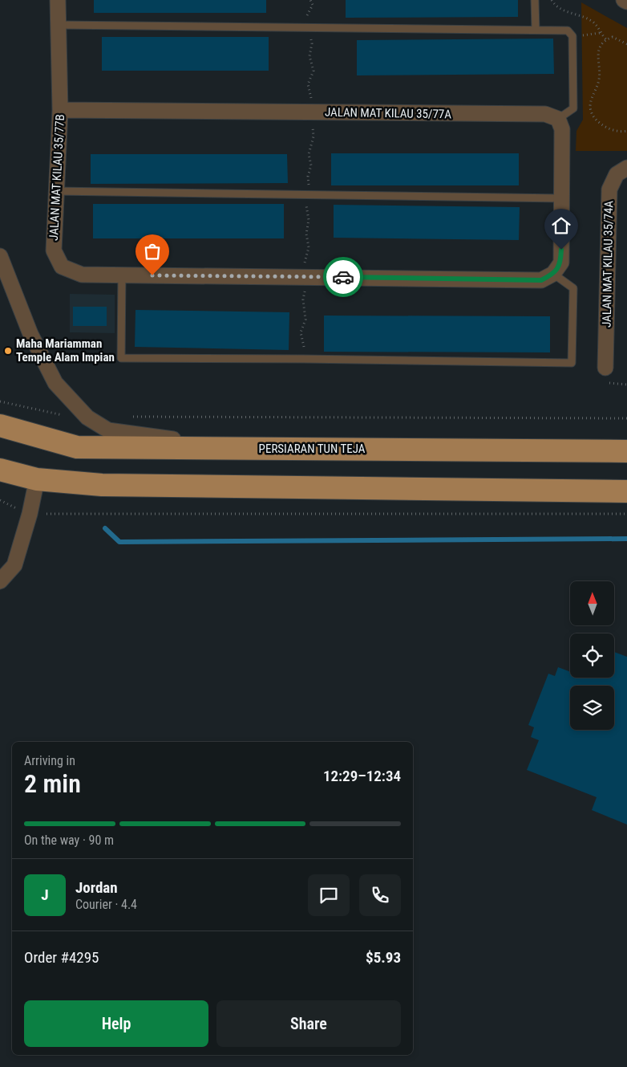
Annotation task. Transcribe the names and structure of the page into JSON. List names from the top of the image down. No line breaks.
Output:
{"streets":{"main road":["PERSIARAN TUN TEJA"],"street":["JALAN MAT KILAU 35/77A","JALAN MAT KILAU 35/77B","JALAN MAT KILAU 35/74A"]},"crossings":[["JALAN MAT KILAU 35/77A","JALAN MAT KILAU 35/77B"]],"places":["Maha Mariamman Temple Alam Impian"],"north":"top","page":{"heading":["2 min","Arriving in","12:29–12:34"],"panel":["Jordan","Courier · 4.4","Order #4295","$5.93"],"bar":"On the way · 90 m","round":"J","buttons":["Help","Share"]}}
